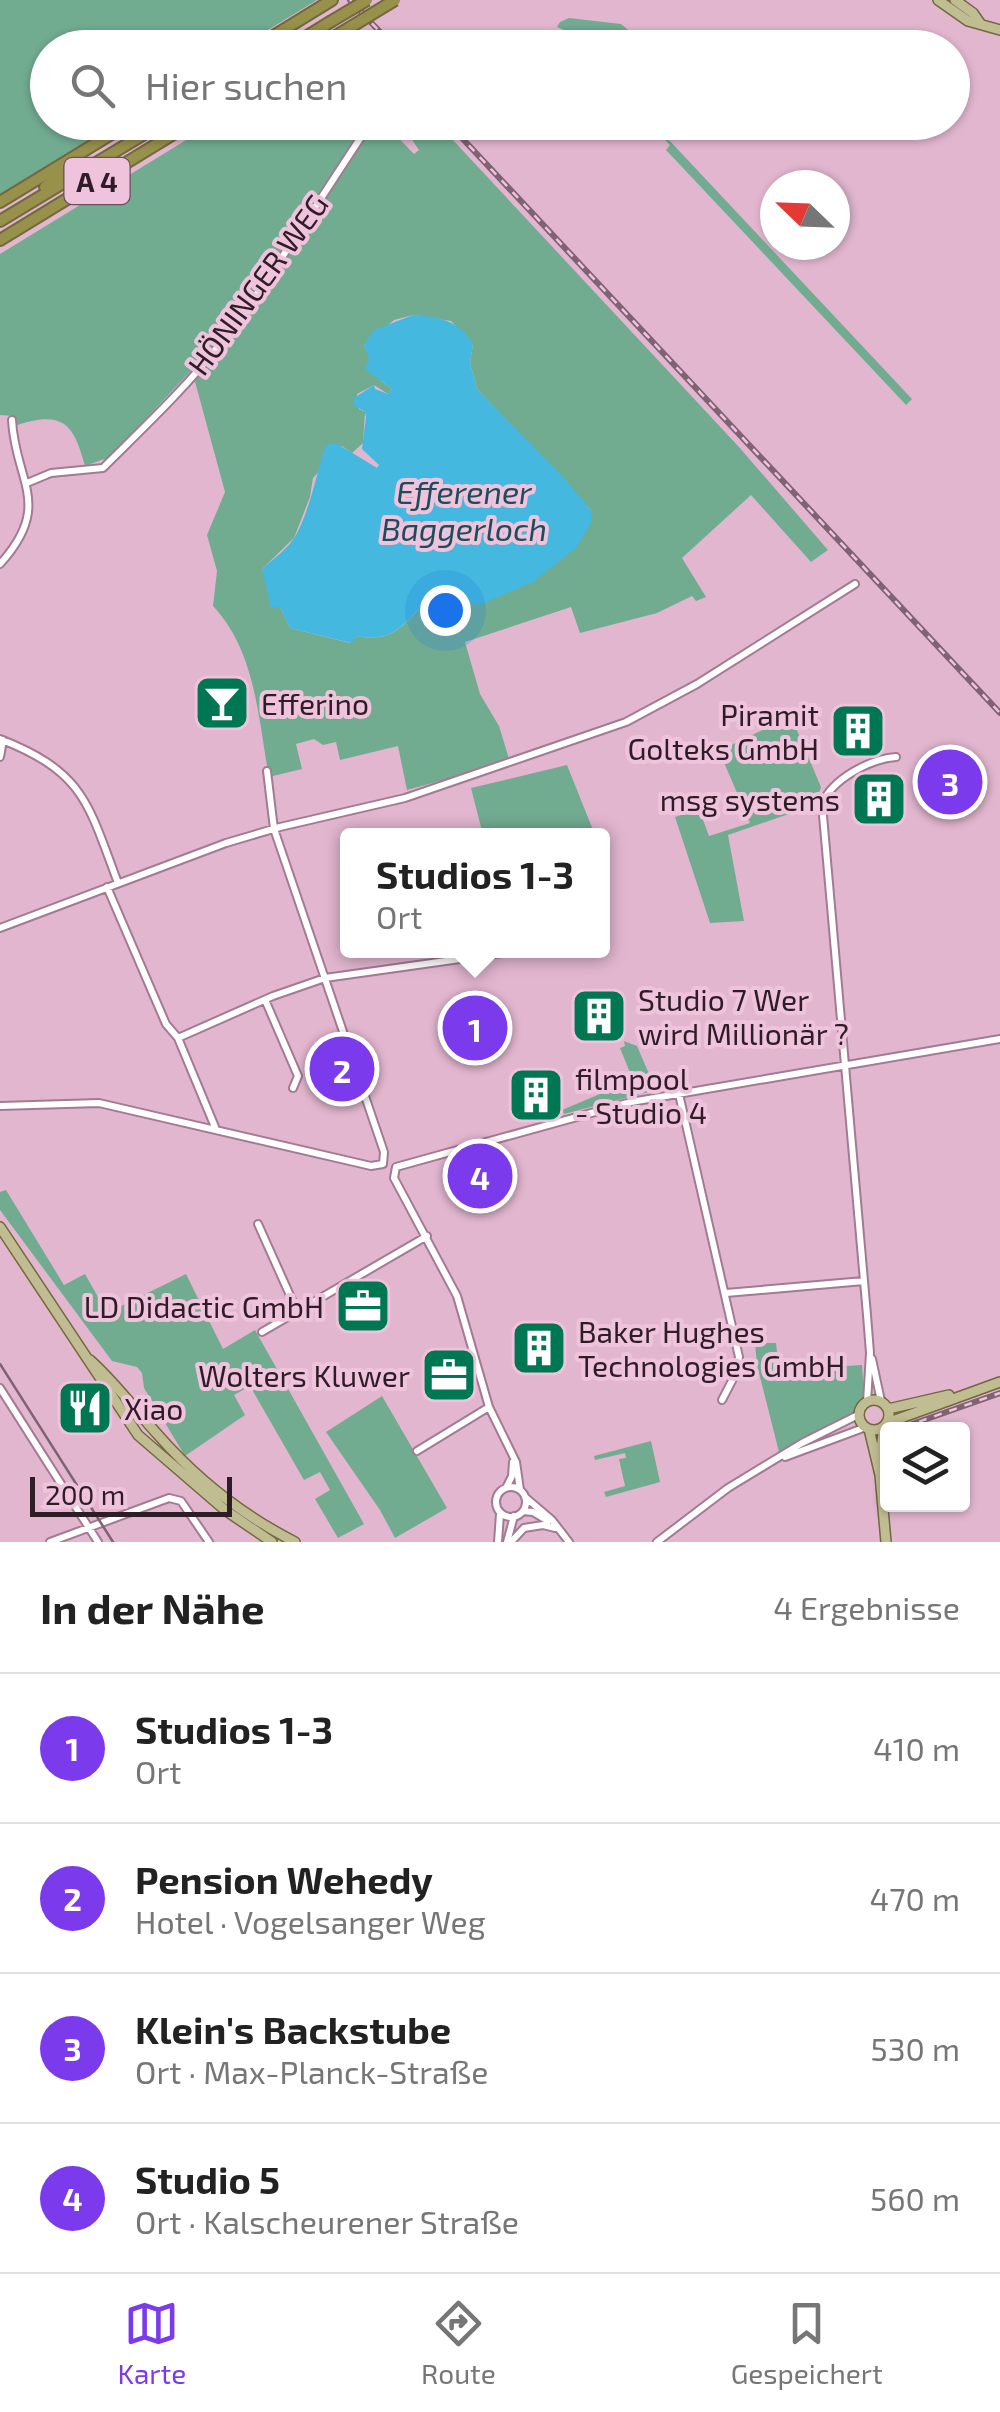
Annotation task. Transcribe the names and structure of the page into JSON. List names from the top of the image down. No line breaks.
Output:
{"streets":{"highway":["A 4"],"street":["HÖNINGER WEG"]},"water":["Efferener Baggerloch"],"places":{"bar":["Efferino"],"building":["Piramit Golteks GmbH","msg systems","Studio 7 Wer wird Millionär ?","filmpool - Studio 4","Baker Hughes Technologies GmbH"],"office":["LD Didactic GmbH","Wolters Kluwer"],"restaurant":["Xiao"]},"scale_bar":"200 m","north":"top left","page":{"search":"Hier suchen","pins":["3","1","2","4"],"popup":["Studios 1-3","Ort"],"scale":"200 m","heading":["In der Nähe","4 Ergebnisse"],"list":[{"mark":"1","name":"Studios 1-3","note":"Ort","value":"410 m"},{"mark":"2","name":"Pension Wehedy","note":"Hotel · Vogelsanger Weg","value":"470 m"},{"mark":"3","name":"Klein's Backstube","note":"Ort · Max-Planck-Straße","value":"530 m"},{"mark":"4","name":"Studio 5","note":"Ort · Kalscheurener Straße","value":"560 m"}],"nav":["Karte","Route","Gespeichert"]}}
